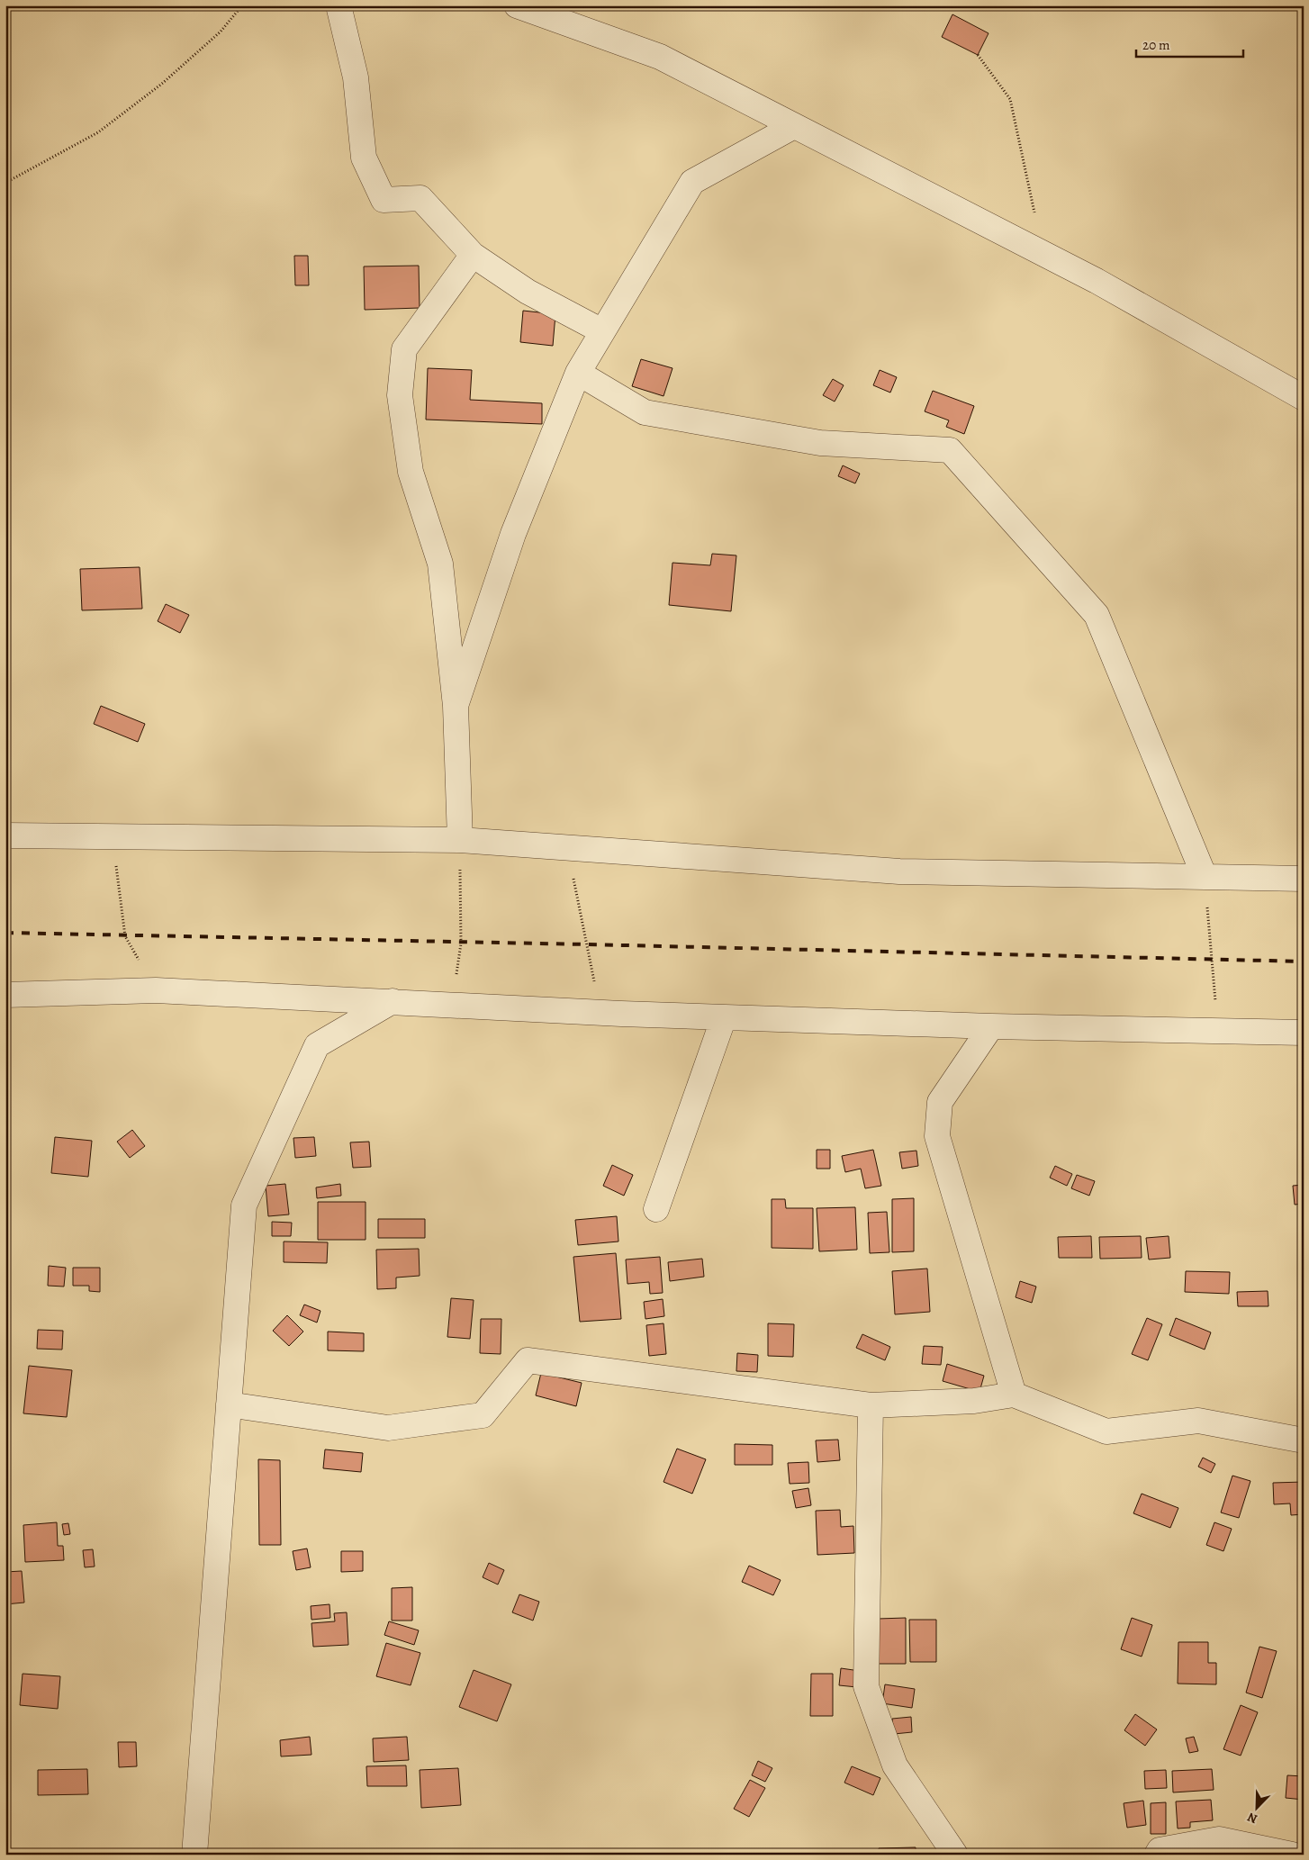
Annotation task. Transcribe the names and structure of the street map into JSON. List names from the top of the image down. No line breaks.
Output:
{"scale_bar":"20 m","north":"bottom left"}
